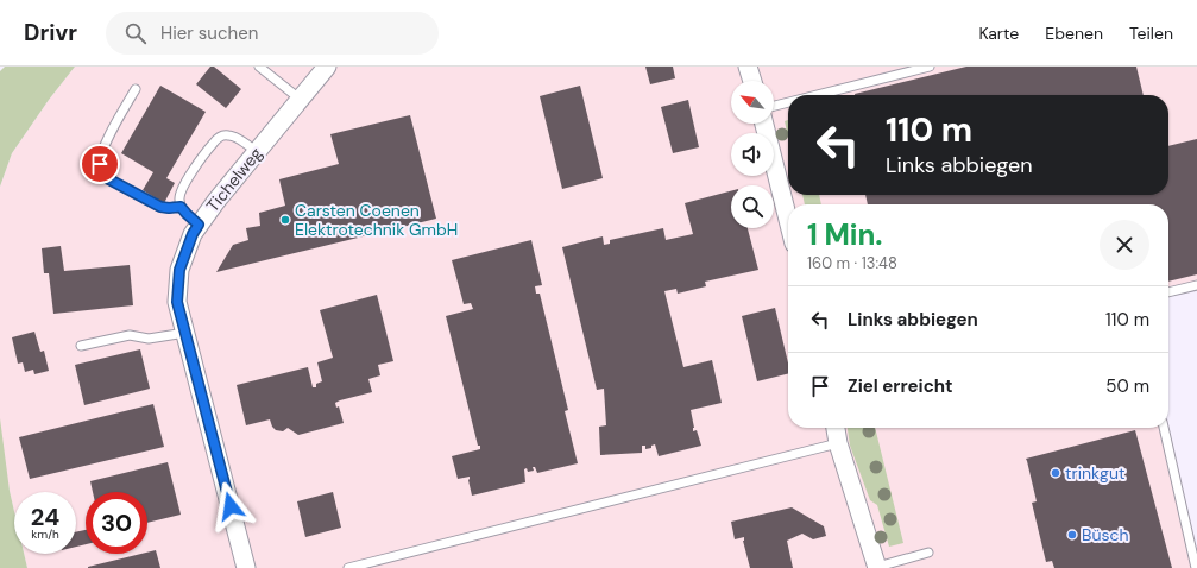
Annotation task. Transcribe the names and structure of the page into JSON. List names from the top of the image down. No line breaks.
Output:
{"streets":{"street":["Tichelweg"]},"places":["Carsten Coenen Elektrotechnik GmbH","trinkgut","Büsch"],"north":"top left","page":{"header":"Drivr","search":"Hier suchen","nav":["Karte","Ebenen","Teilen"],"turn":["110 m","Links abbiegen"],"heading":["1 Min.","160 m · 13:48"],"list":[{"name":"Links abbiegen","value":"110 m"},{"name":"Ziel erreicht","value":"50 m"}],"speed":"24 km/h","limit":"30"}}
